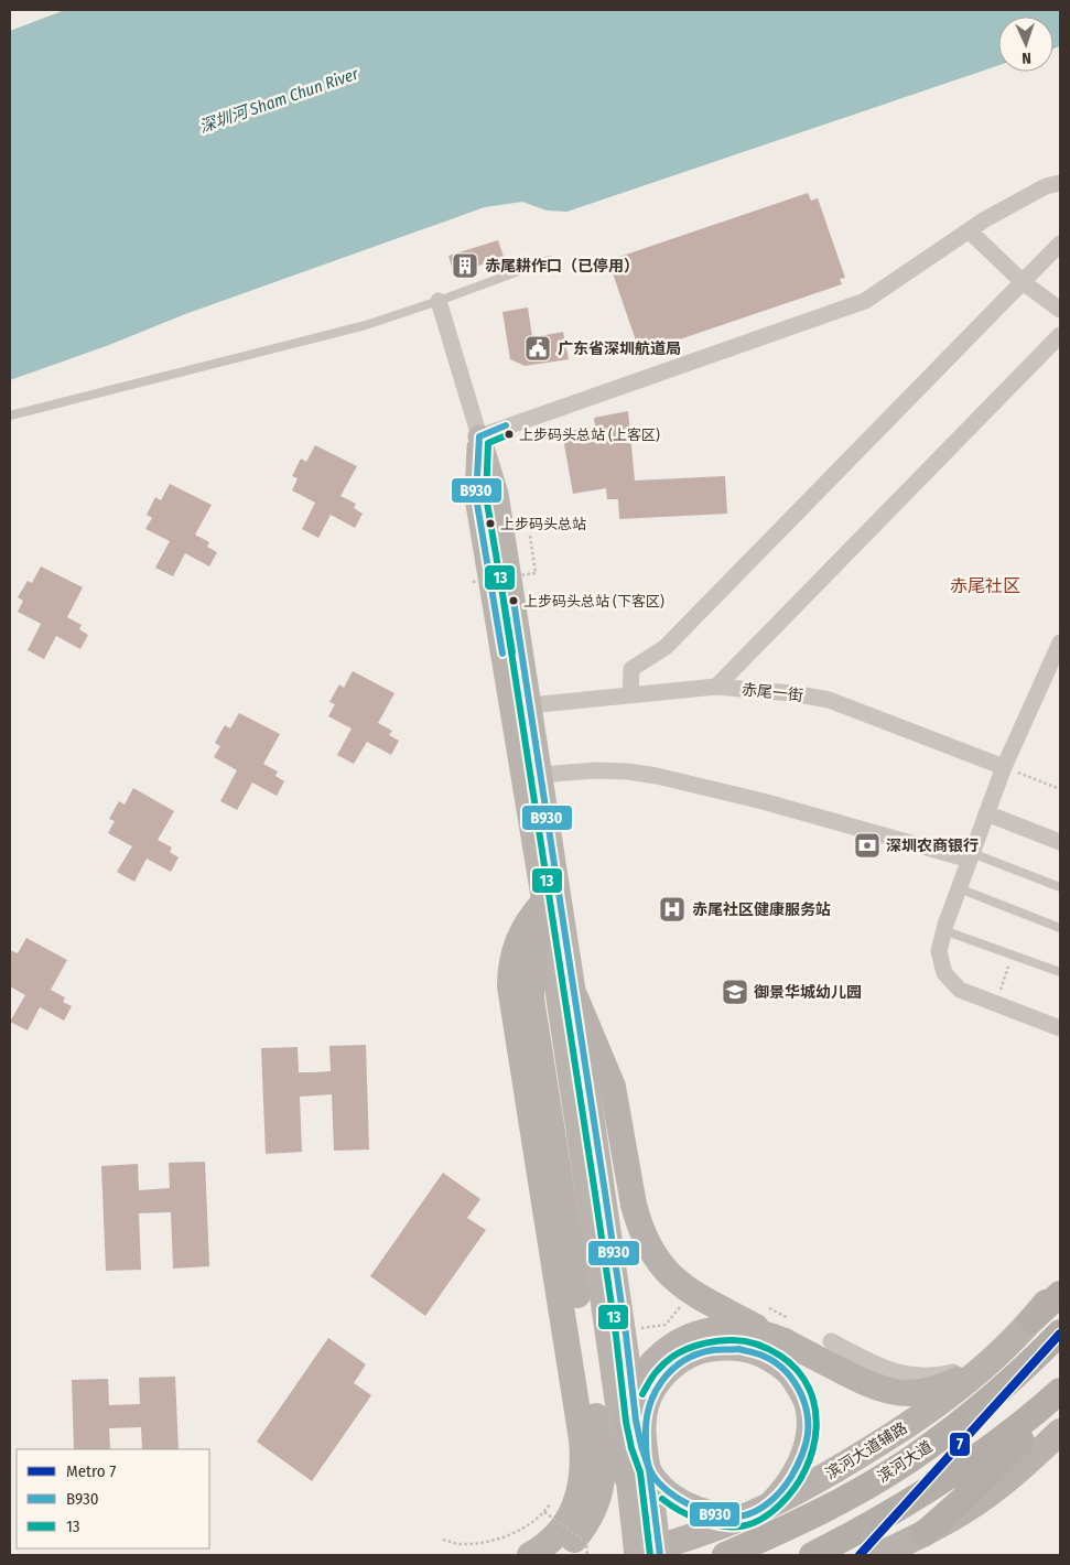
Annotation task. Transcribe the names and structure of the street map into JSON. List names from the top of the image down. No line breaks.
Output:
{"streets":{"highway":["滨河大道"],"main road":["滨河大道辅路"],"street":["赤尾一街"]},"districts":["赤尾社区"],"water":["深圳河 Sham Chun River"],"places":{"building":["赤尾耕作口（已停用）"],"public building":["广东省深圳航道局"],"other":["上步码头总站 (上客区)","上步码头总站","上步码头总站 (下客区)"],"bank":["深圳农商银行"],"hospital":["赤尾社区健康服务站"],"school or university":["御景华城幼儿园"]},"lines":["transit line B930","transit line 13","metro line 7"],"legend":["Metro 7","B930","13"],"north":"bottom"}
